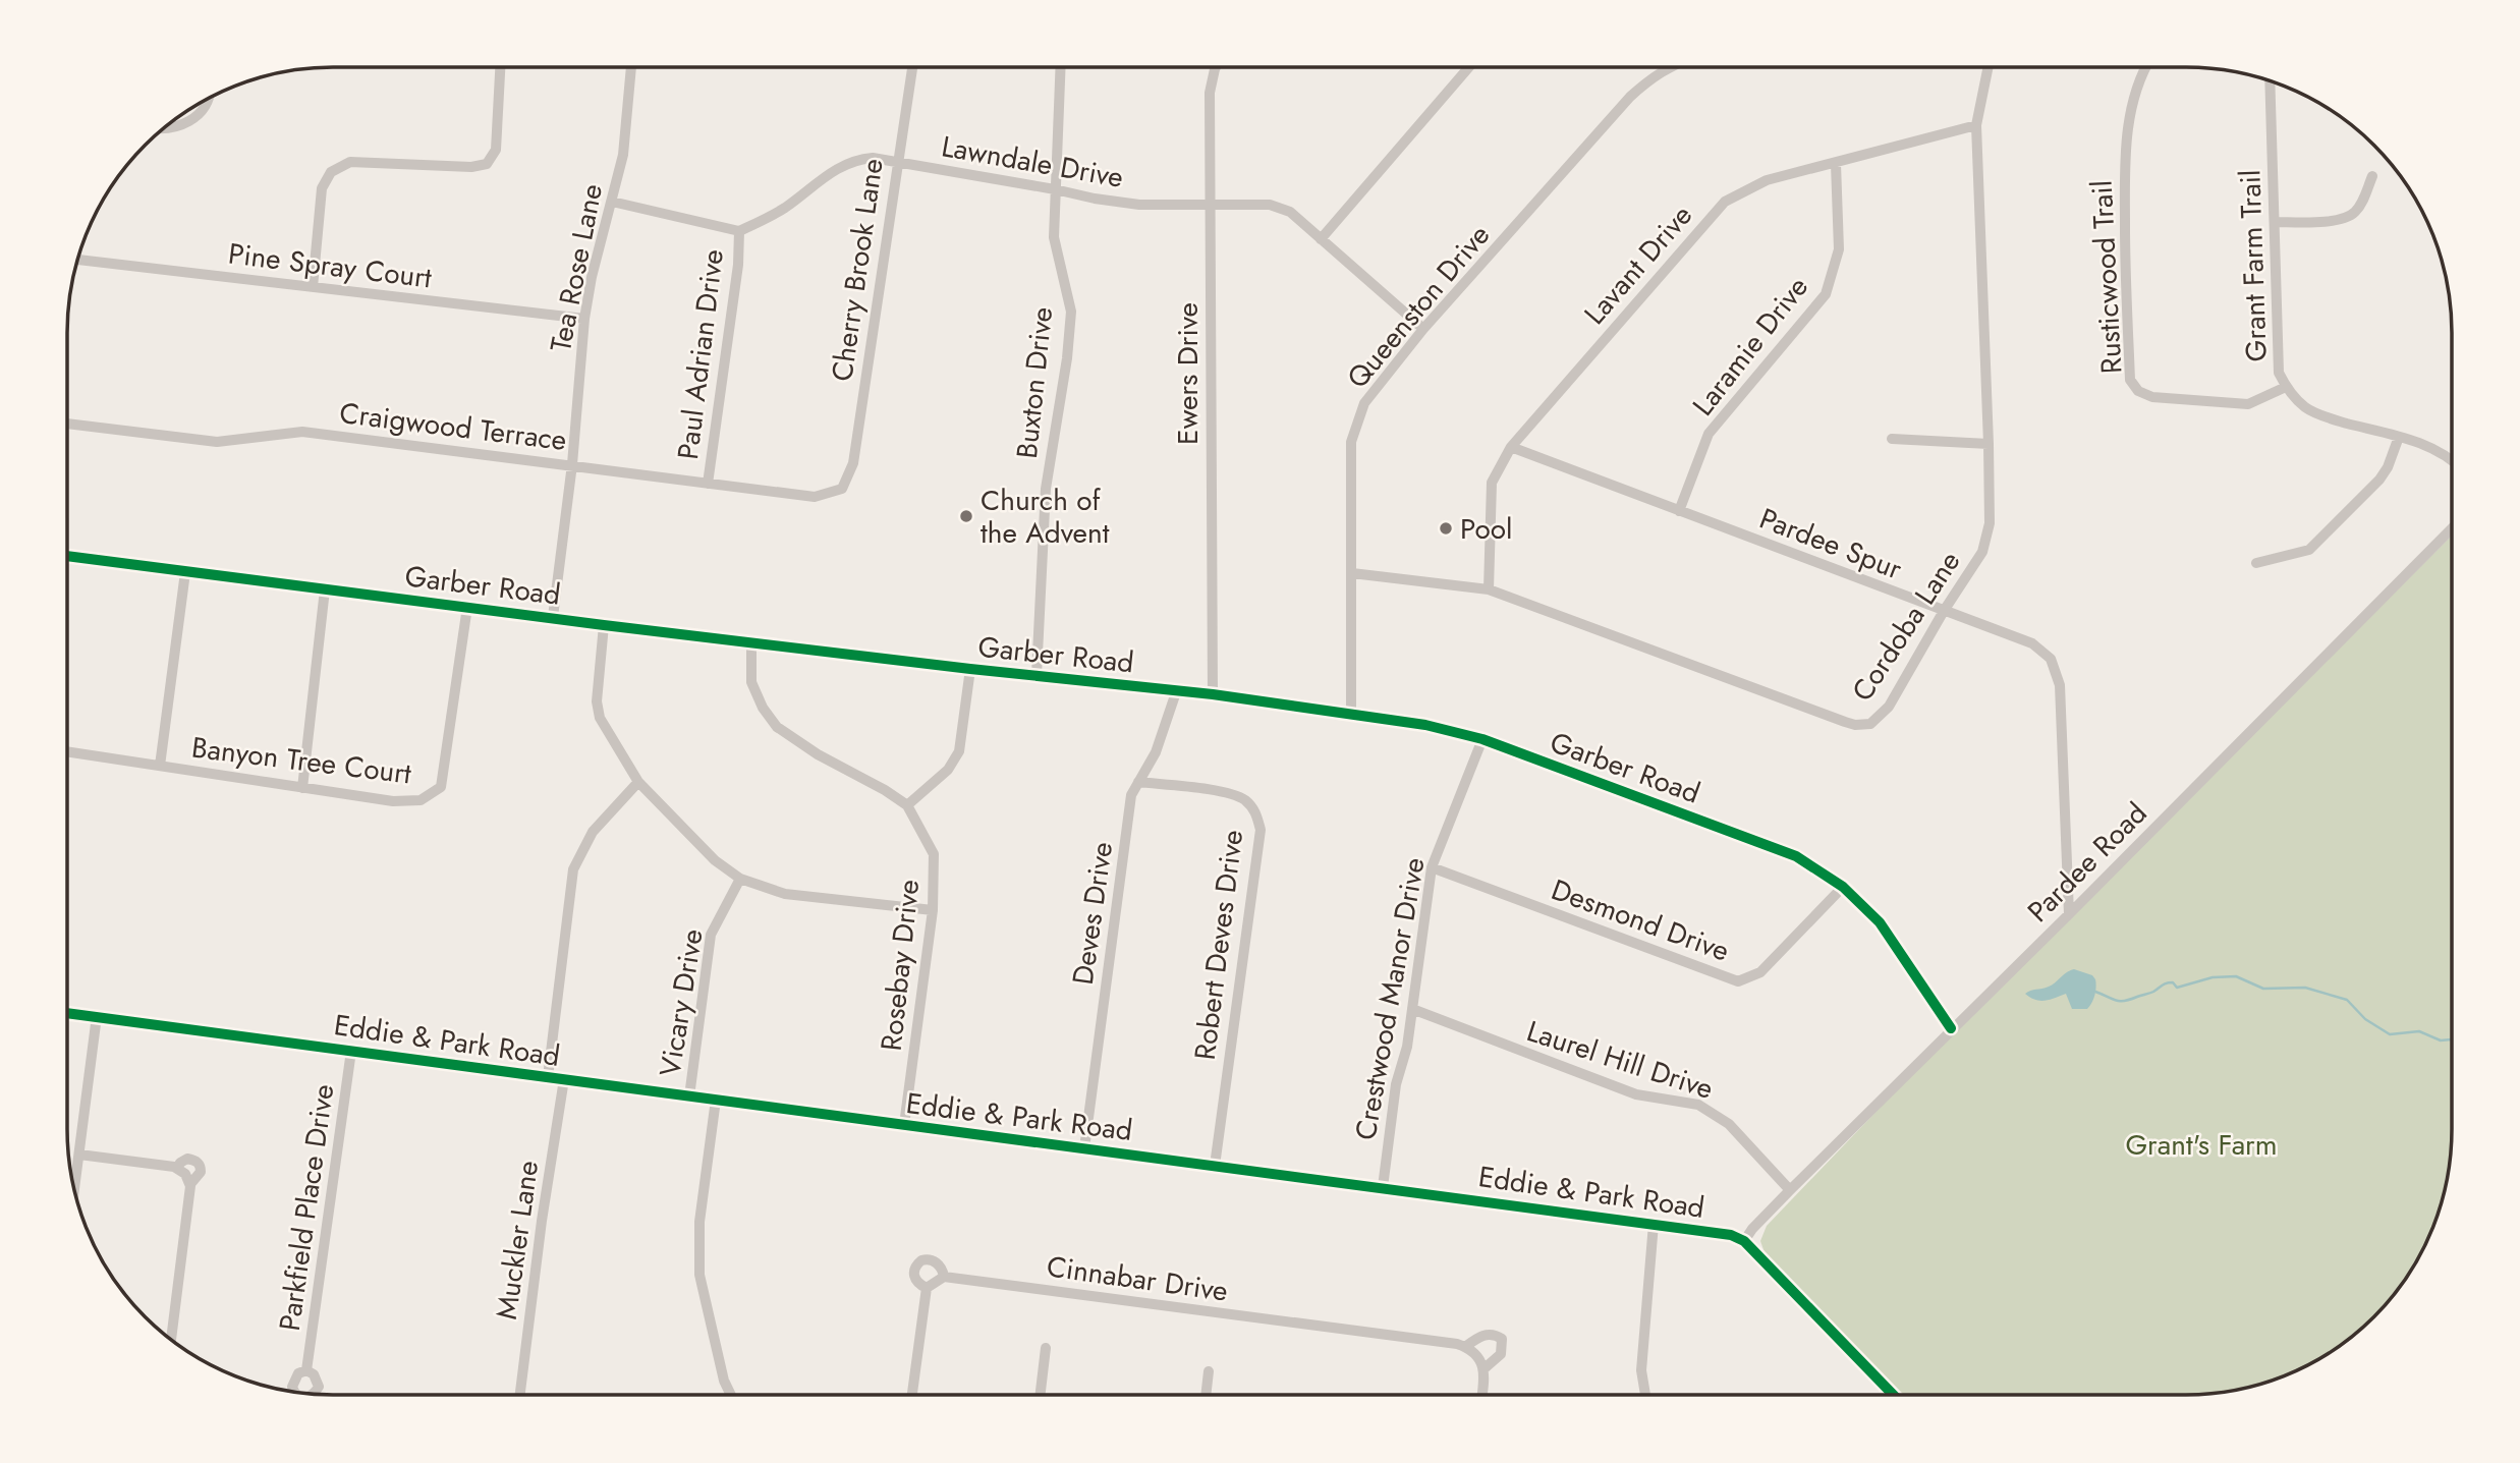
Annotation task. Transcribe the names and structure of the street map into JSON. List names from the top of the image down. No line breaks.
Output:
{"streets":{"street":["Lawndale Drive","Lavant Drive","Pine Spray Court","Grant Farm Trail","Tea Rose Lane","Cherry Brook Lane","Rusticwood Trail","Queenston Drive","Laramie Drive","Paul Adrian Drive","Ewers Drive","Buxton Drive","Craigwood Terrace","Pardee Spur","Garber Road","Cordoba Lane","Banyon Tree Court","Pardee Road","Deves Drive","Desmond Drive","Robert Deves Drive","Rosebay Drive","Crestwood Manor Drive","Vicary Drive","Eddie & Park Road","Laurel Hill Drive","Parkfield Place Drive","Muckler Lane","Cinnabar Drive"]},"crossings":[["Lawndale Drive","Cherry Brook Lane"],["Lawndale Drive","Queenston Drive"],["Lawndale Drive","Paul Adrian Drive"],["Lawndale Drive","Ewers Drive"],["Lawndale Drive","Buxton Drive"],["Lavant Drive","Laramie Drive"],["Lavant Drive","Pardee Spur"],["Lavant Drive","Cordoba Lane"],["Pine Spray Court","Tea Rose Lane"],["Grant Farm Trail","Rusticwood Trail"],["Tea Rose Lane","Craigwood Terrace"],["Tea Rose Lane","Garber Road"],["Cherry Brook Lane","Craigwood Terrace"],["Queenston Drive","Garber Road"],["Queenston Drive","Cordoba Lane"],["Laramie Drive","Pardee Spur"],["Paul Adrian Drive","Craigwood Terrace"],["Ewers Drive","Garber Road"],["Buxton Drive","Garber Road"],["Pardee Spur","Cordoba Lane"],["Pardee Spur","Pardee Road"],["Garber Road","Banyon Tree Court"],["Garber Road","Pardee Road"],["Garber Road","Deves Drive"],["Garber Road","Desmond Drive"],["Garber Road","Rosebay Drive"],["Garber Road","Crestwood Manor Drive"],["Pardee Road","Eddie & Park Road"],["Pardee Road","Laurel Hill Drive"],["Deves Drive","Robert Deves Drive"],["Deves Drive","Eddie & Park Road"],["Desmond Drive","Crestwood Manor Drive"],["Robert Deves Drive","Eddie & Park Road"],["Rosebay Drive","Eddie & Park Road"],["Crestwood Manor Drive","Eddie & Park Road"],["Crestwood Manor Drive","Laurel Hill Drive"],["Vicary Drive","Eddie & Park Road"],["Eddie & Park Road","Parkfield Place Drive"],["Eddie & Park Road","Muckler Lane"]],"parks":["Grant's Farm"],"places":["Church of the Advent","Pool"]}
